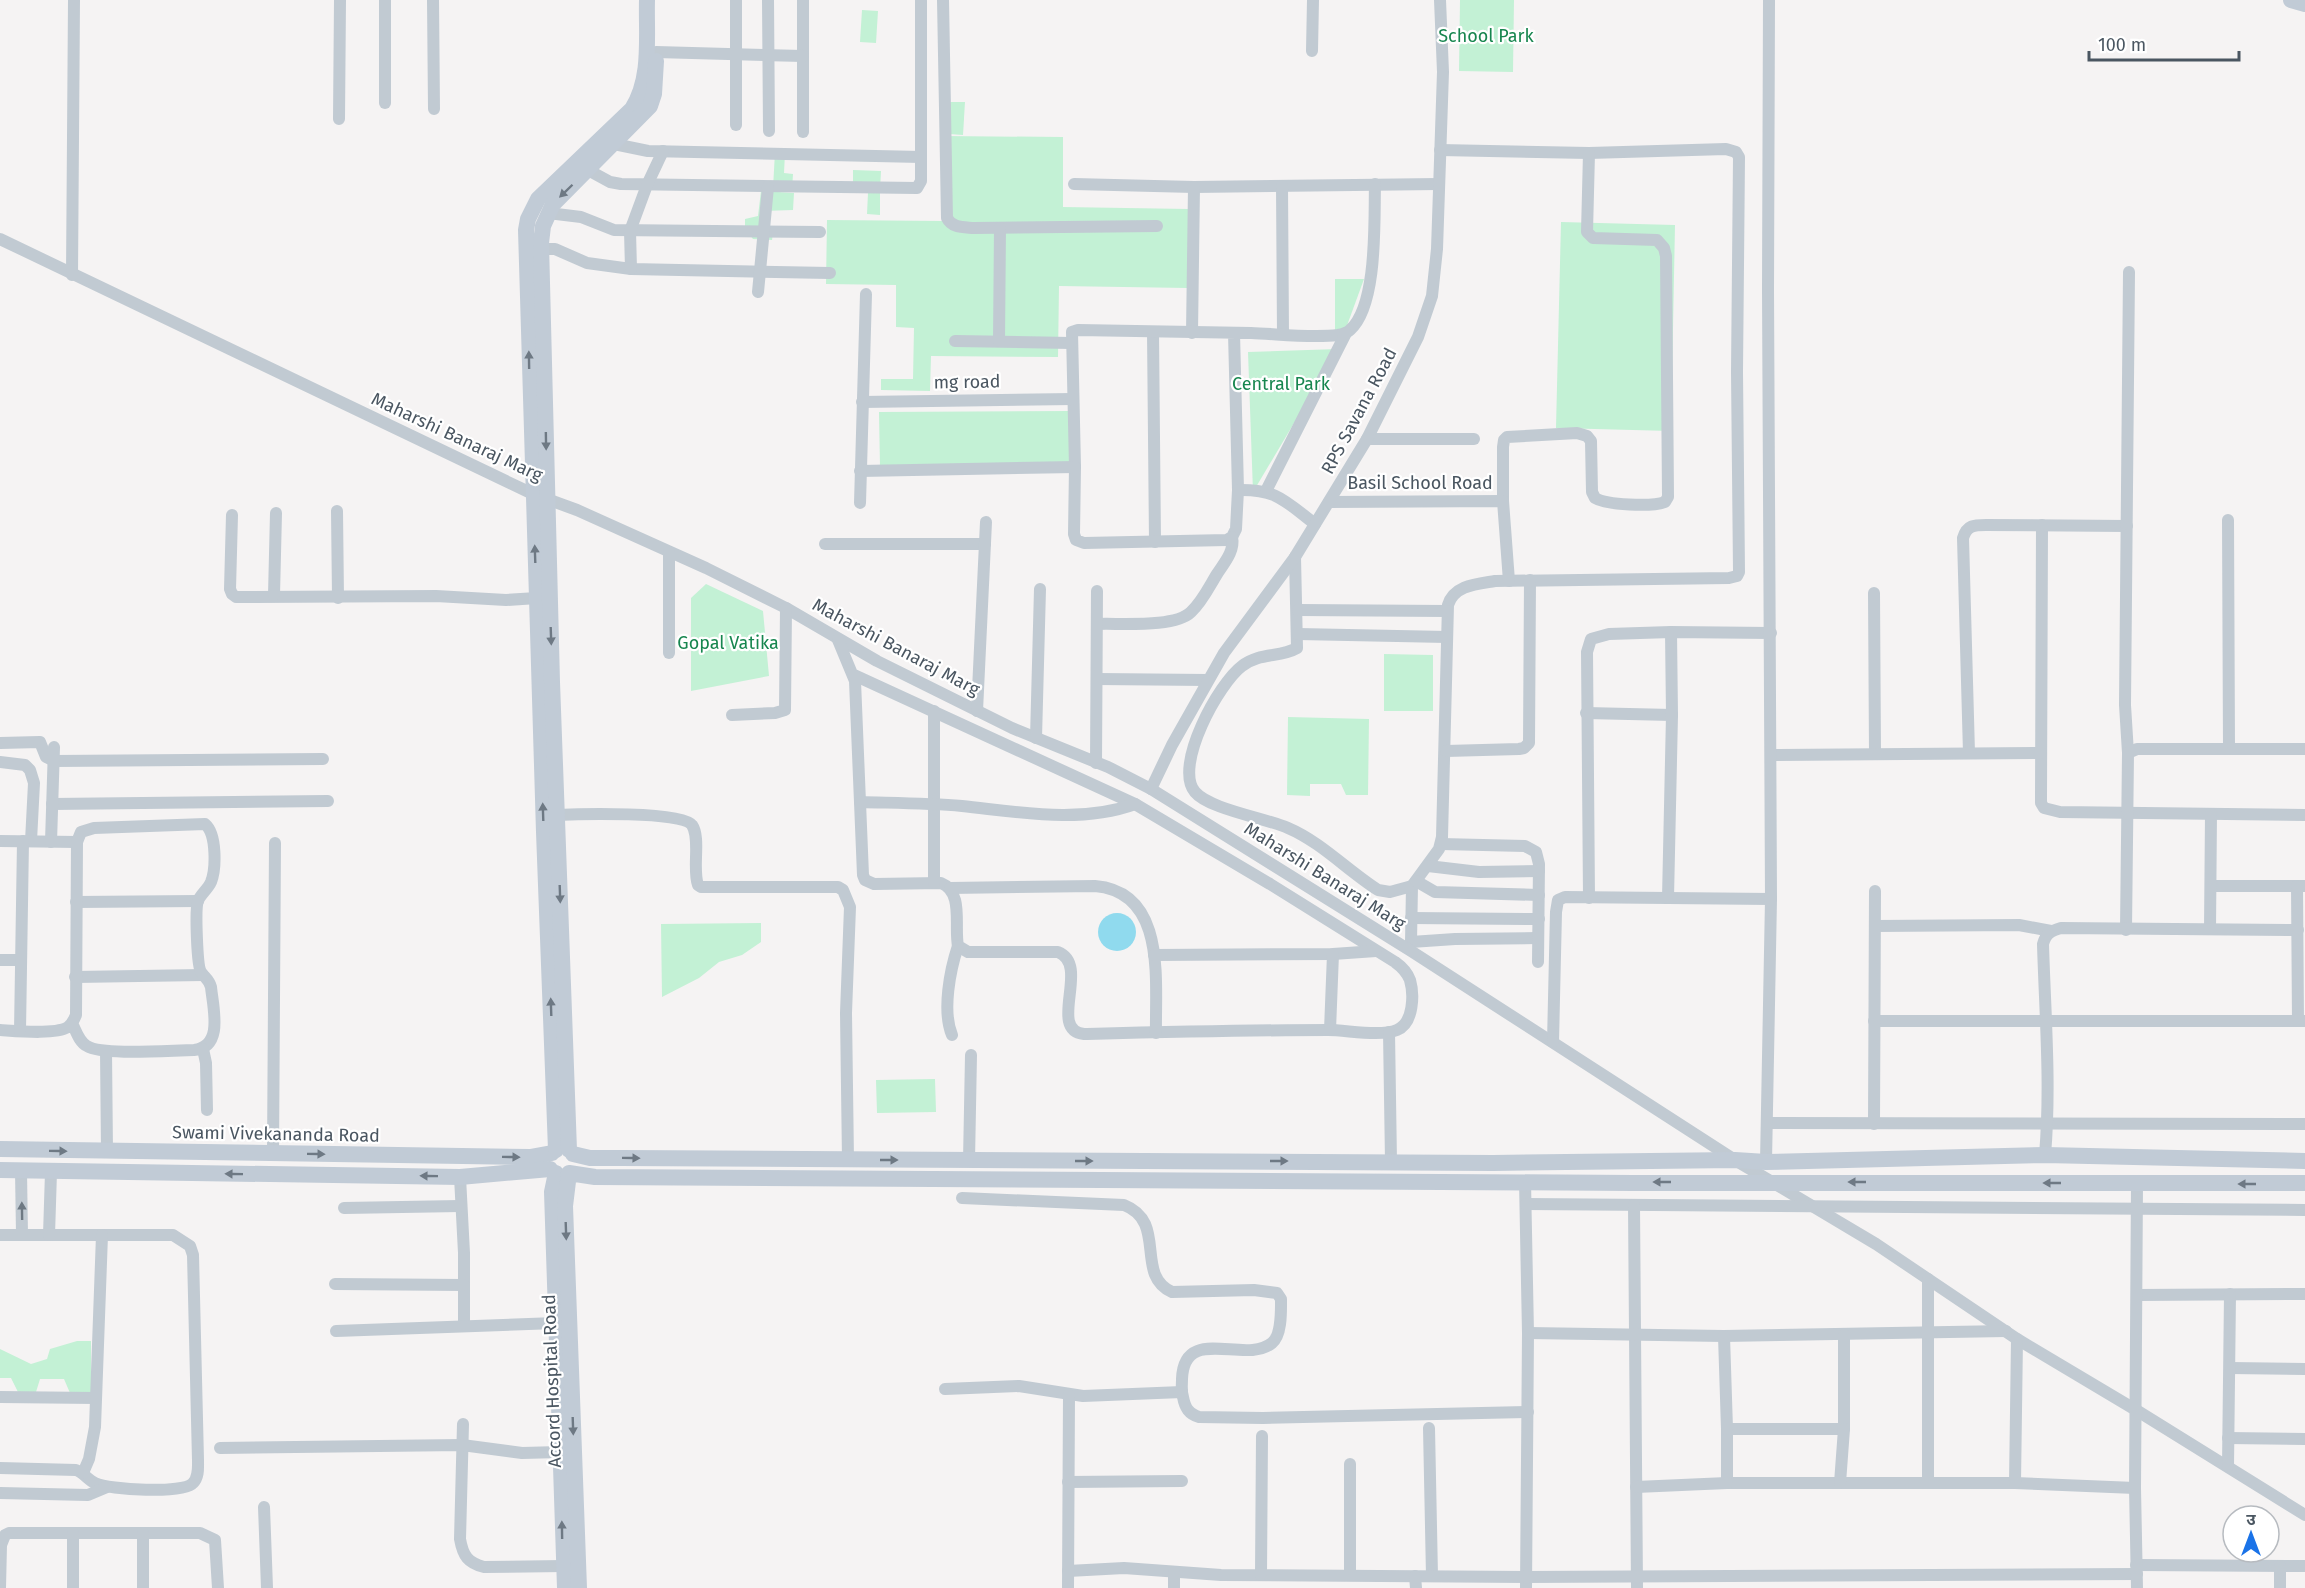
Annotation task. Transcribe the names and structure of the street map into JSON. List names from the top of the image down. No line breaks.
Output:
{"streets":{"street":["mg road","RPS Savana Road","Maharshi Banaraj Marg","Basil School Road","Swami Vivekananda Road","Accord Hospital Road"]},"crossings":[["RPS Savana Road","Maharshi Banaraj Marg"],["RPS Savana Road","Basil School Road"],["Swami Vivekananda Road","Accord Hospital Road"]],"parks":["School Park","Central Park","Gopal Vatika"],"scale_bar":"100 m","north":"top"}
